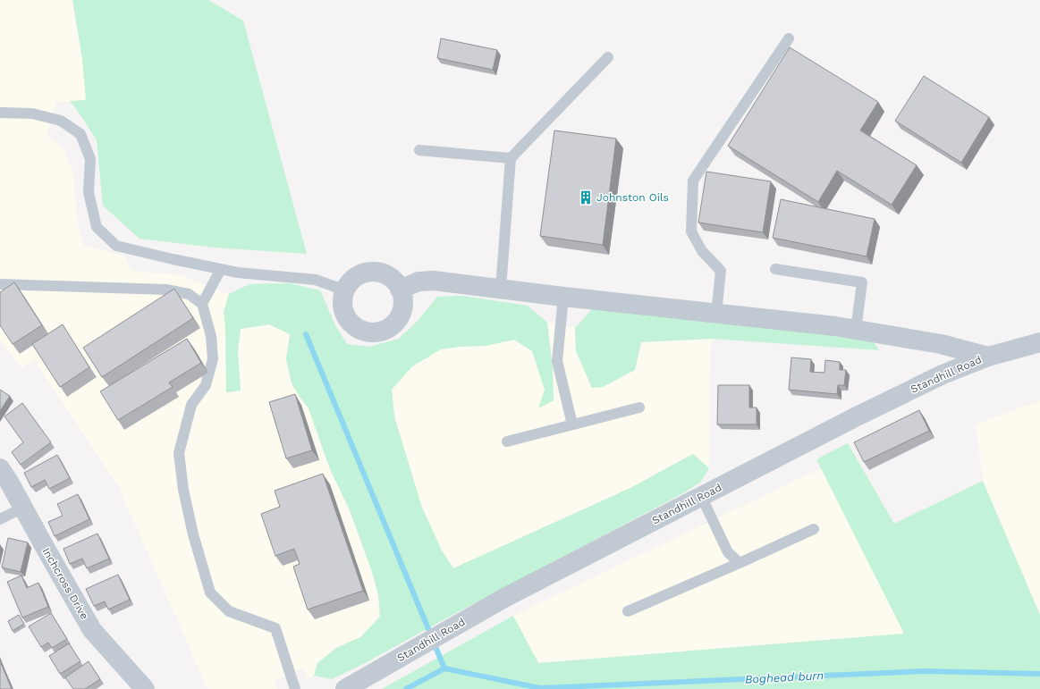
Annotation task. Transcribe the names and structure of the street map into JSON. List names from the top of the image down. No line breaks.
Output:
{"streets":{"street":["Standhill Road","Inchcross Drive"]},"water":["Boghead burn"],"places":{"building":["Johnston Oils"]}}
